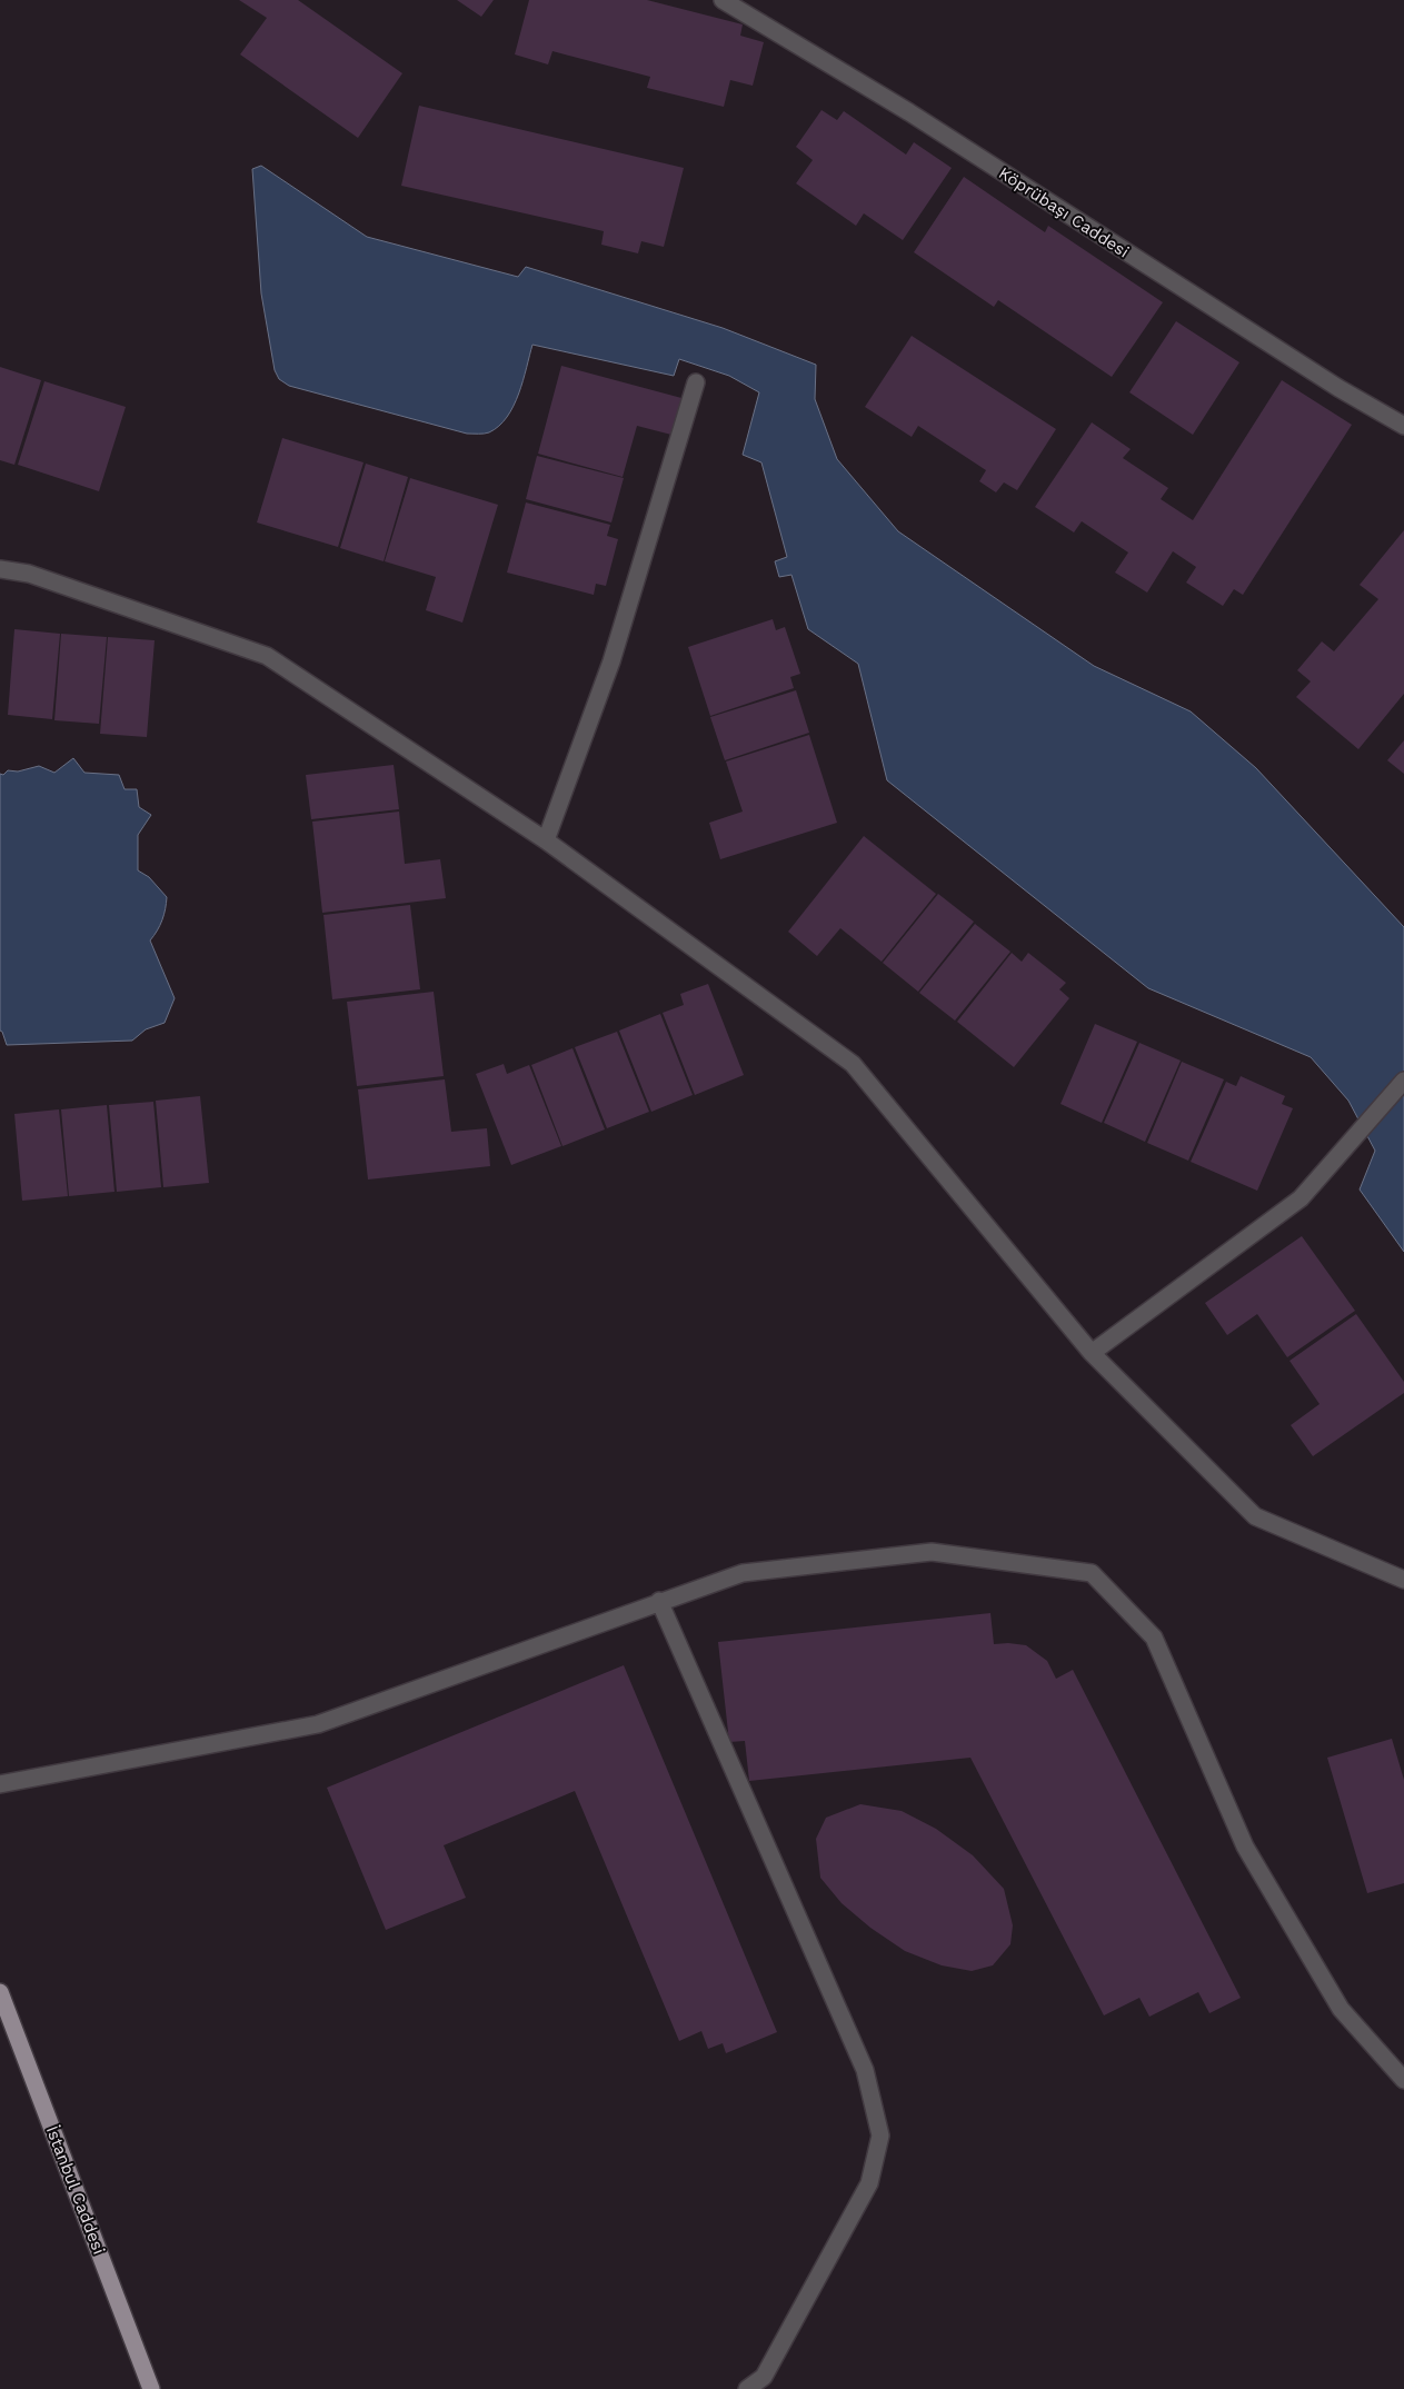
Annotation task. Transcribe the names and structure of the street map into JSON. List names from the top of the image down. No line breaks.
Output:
{"streets":{"main road":["İstanbul Caddesi"],"street":["Köprübaşı Caddesi"]}}
